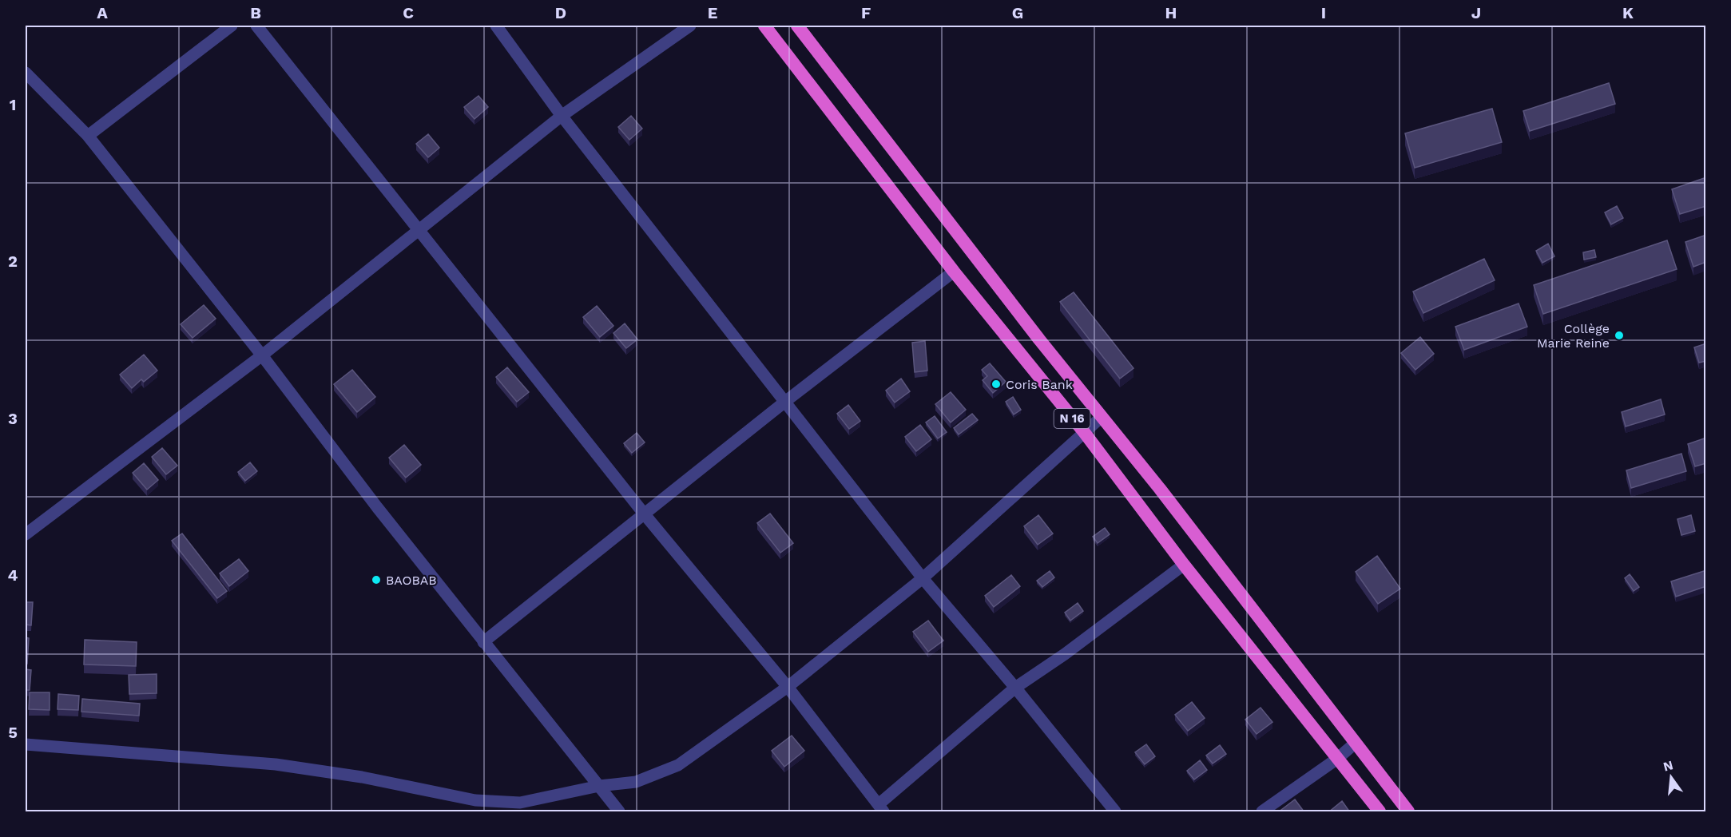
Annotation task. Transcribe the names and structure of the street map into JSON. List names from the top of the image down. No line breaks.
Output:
{"streets":{"highway":["N 16"]},"places":["Collège Marie Reine","Coris Bank","BAOBAB"],"north":"top","grid":{"columns":["A","B","C","D","E","F","G","H","I","J","K"],"rows":["1","2","3","4","5"]}}
